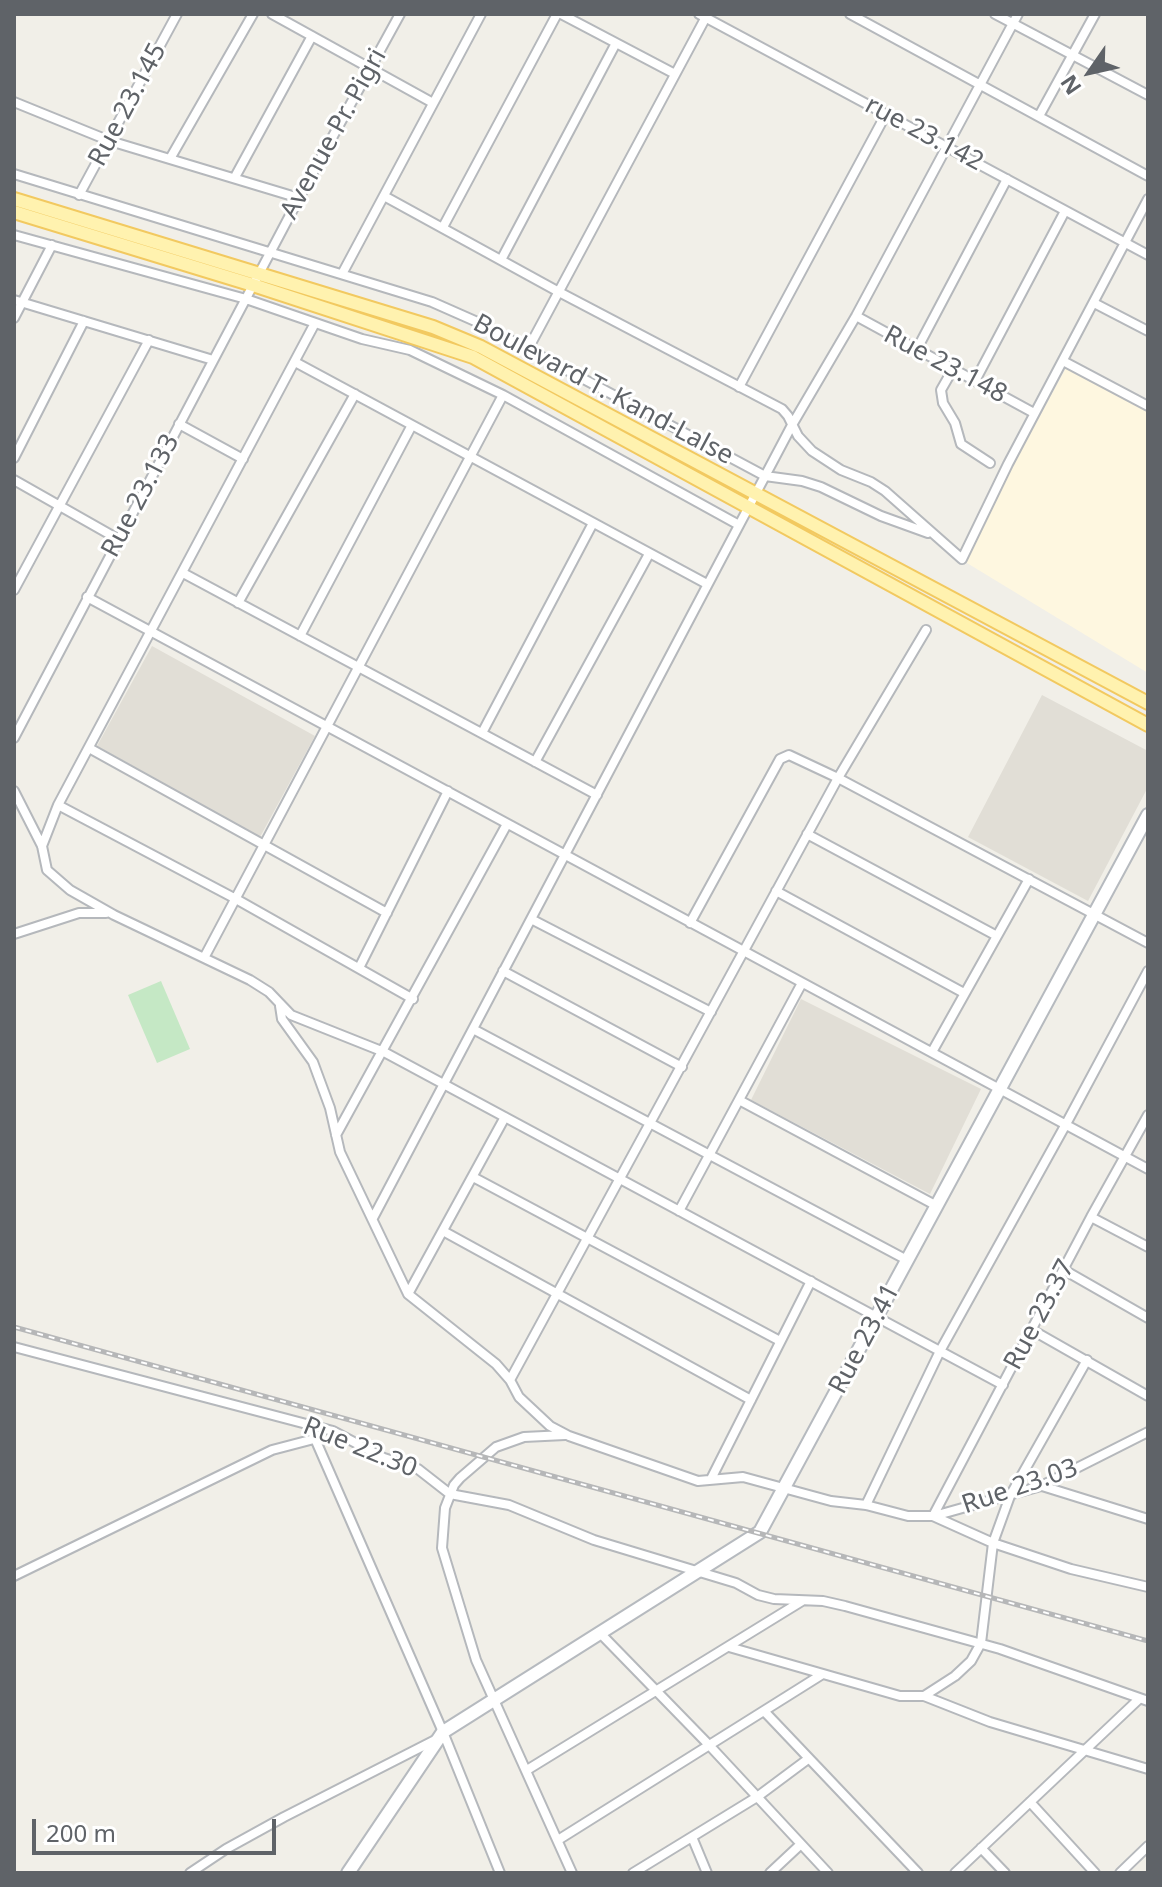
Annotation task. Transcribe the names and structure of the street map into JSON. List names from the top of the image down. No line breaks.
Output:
{"streets":{"street":["Rue 23.145","Avenue Pr. Pigri","rue 23.142","Rue 23.148","Boulevard T. Kand-Lalse","Rue 23.133","Rue 23.37","Rue 23.41","Rue 22.30","Rue 23.03"]},"crossings":[["Rue 23.145","Boulevard T. Kand-Lalse"],["Avenue Pr. Pigri","Boulevard T. Kand-Lalse"],["Avenue Pr. Pigri","Rue 23.133"],["Boulevard T. Kand-Lalse","Rue 23.133"],["Rue 23.37","Rue 23.03"],["Rue 23.41","Rue 22.30"]],"scale_bar":"200 m","north":"bottom left"}
